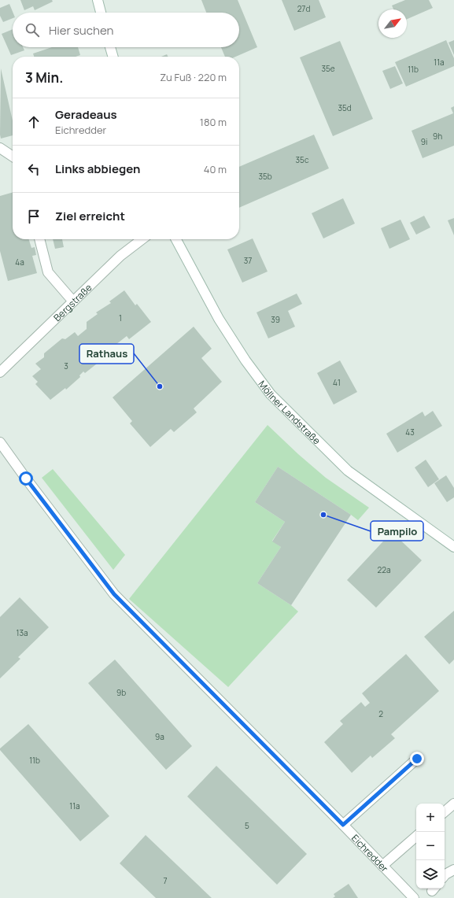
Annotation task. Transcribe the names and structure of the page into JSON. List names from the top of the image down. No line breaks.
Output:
{"streets":{"street":["Bergstraße","Möllner Landstraße","Eichredder"]},"places":["Rathaus","Pampilo"],"house_numbers":["27d","11a","35e","11b","35d","9h","9i","35c","35b","37","4a","1","39","3","41","43","22a","13a","9b","2","9a","11b","11a","5","7"],"north":"top right","page":{"search":"Hier suchen","heading":["3 Min.","Zu Fuß · 220 m"],"list":[["Geradeaus","Eichredder","180 m"],["Links abbiegen","40 m"],"Ziel erreicht"],"map_buttons":["+","−"]}}
